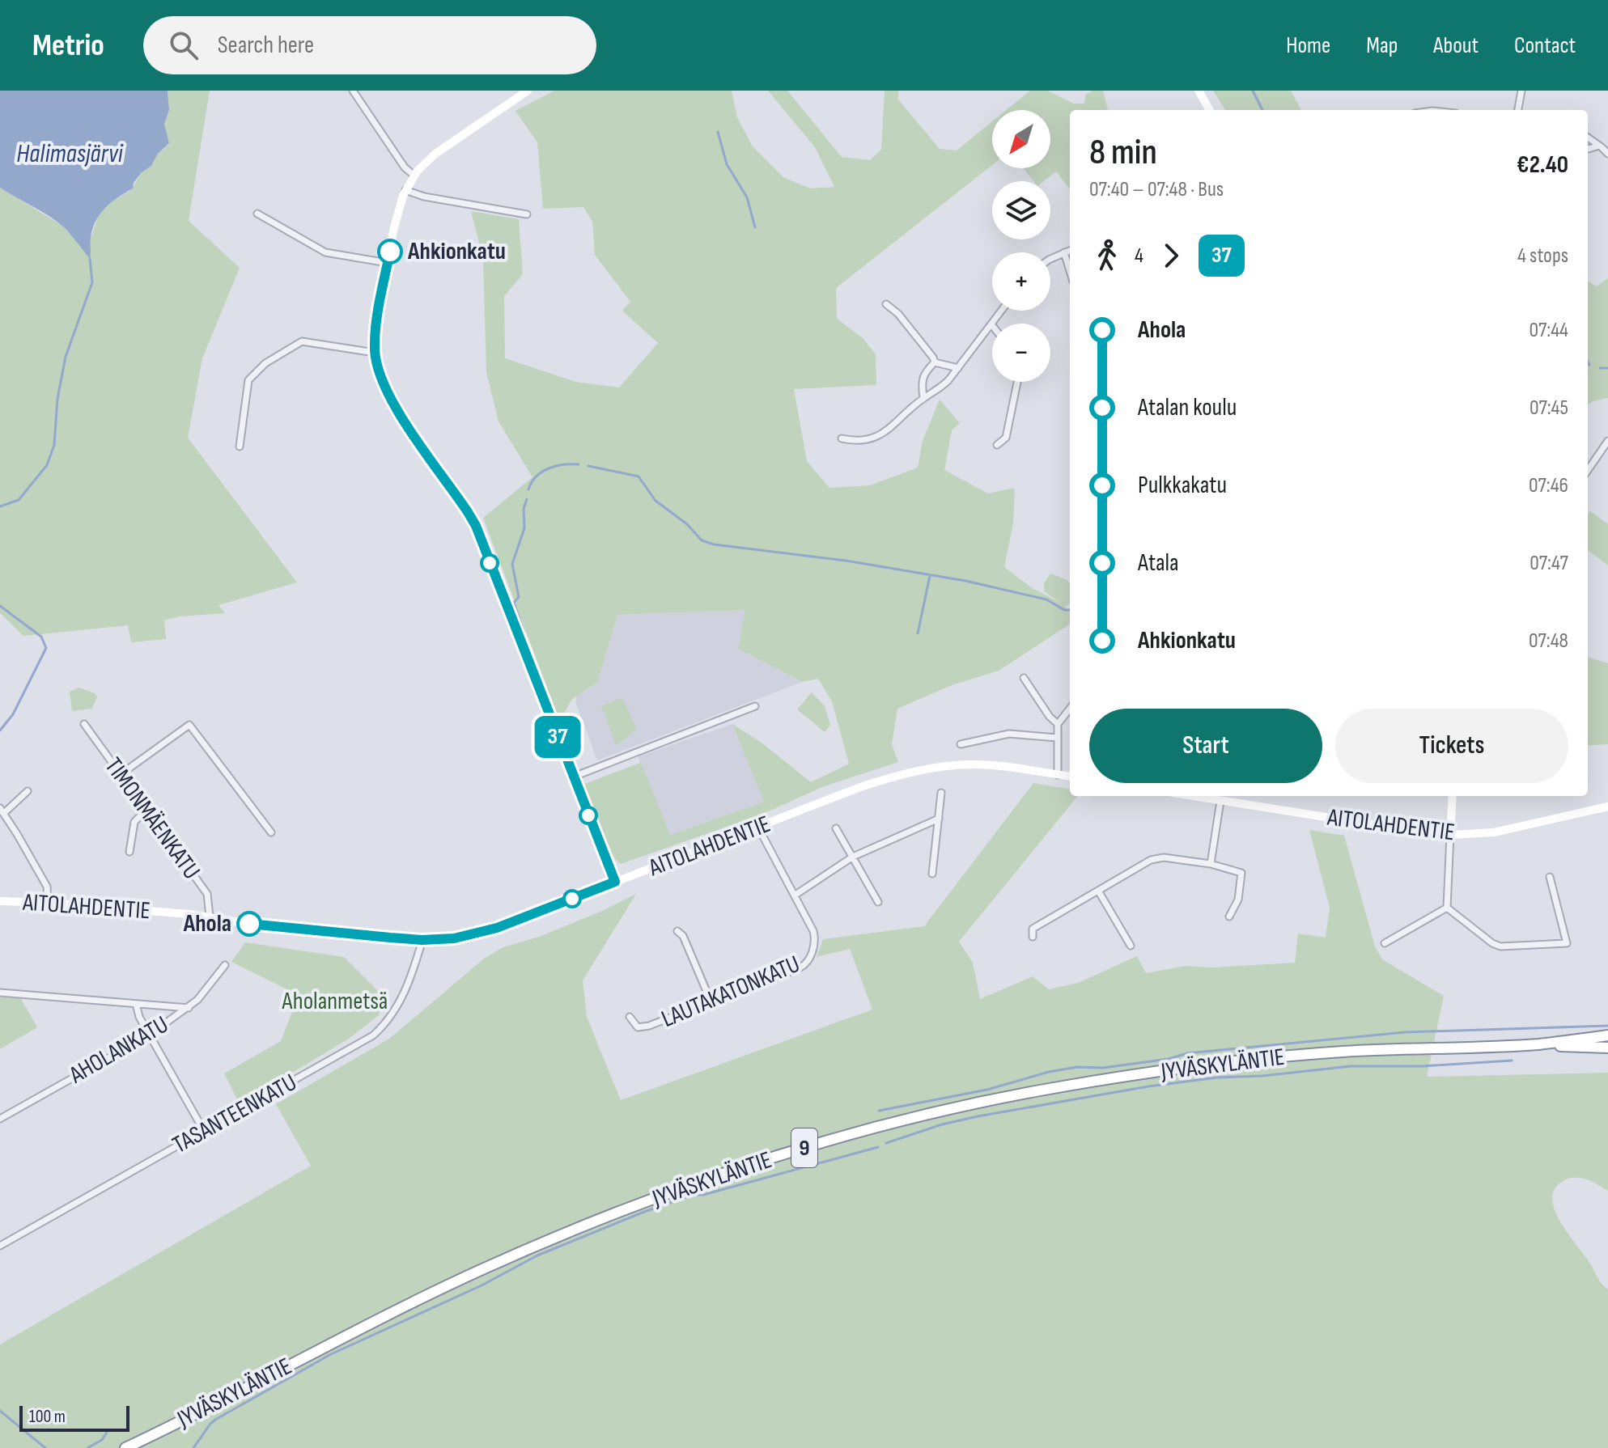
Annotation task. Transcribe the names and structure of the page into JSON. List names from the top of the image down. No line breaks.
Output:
{"streets":{"highway":["JYVÄSKYLÄNTIE","9"],"main road":["AITOLAHDENTIE"],"street":["TIMONMÄENKATU","LAUTAKATONKATU","AHOLANKATU","TASANTEENKATU"]},"crossings":[["TIMONMÄENKATU","AITOLAHDENTIE"],["AITOLAHDENTIE","LAUTAKATONKATU"],["AITOLAHDENTIE","TASANTEENKATU"],["JYVÄSKYLÄNTIE","9"]],"water":["Halimasjärvi"],"parks":["Aholanmetsä"],"places":["Ahkionkatu","Ahola"],"lines":["bus line 37"],"scale_bar":"100 m","north":"bottom left","page":{"header":"Metrio","search":"Search here","nav":["Home","Map","About","Contact"],"on_map":"37","map_buttons":["+","−"],"heading":["8 min","07:40 – 07:48 · Bus","€2.40"],"legs":["4","37","4 stops"],"list":[{"name":"Ahola","value":"07:44"},{"name":"Atalan koulu","value":"07:45"},{"name":"Pulkkakatu","value":"07:46"},{"name":"Atala","value":"07:47"},{"name":"Ahkionkatu","value":"07:48"}],"buttons":["Start","Tickets"],"scale":"100 m"}}
